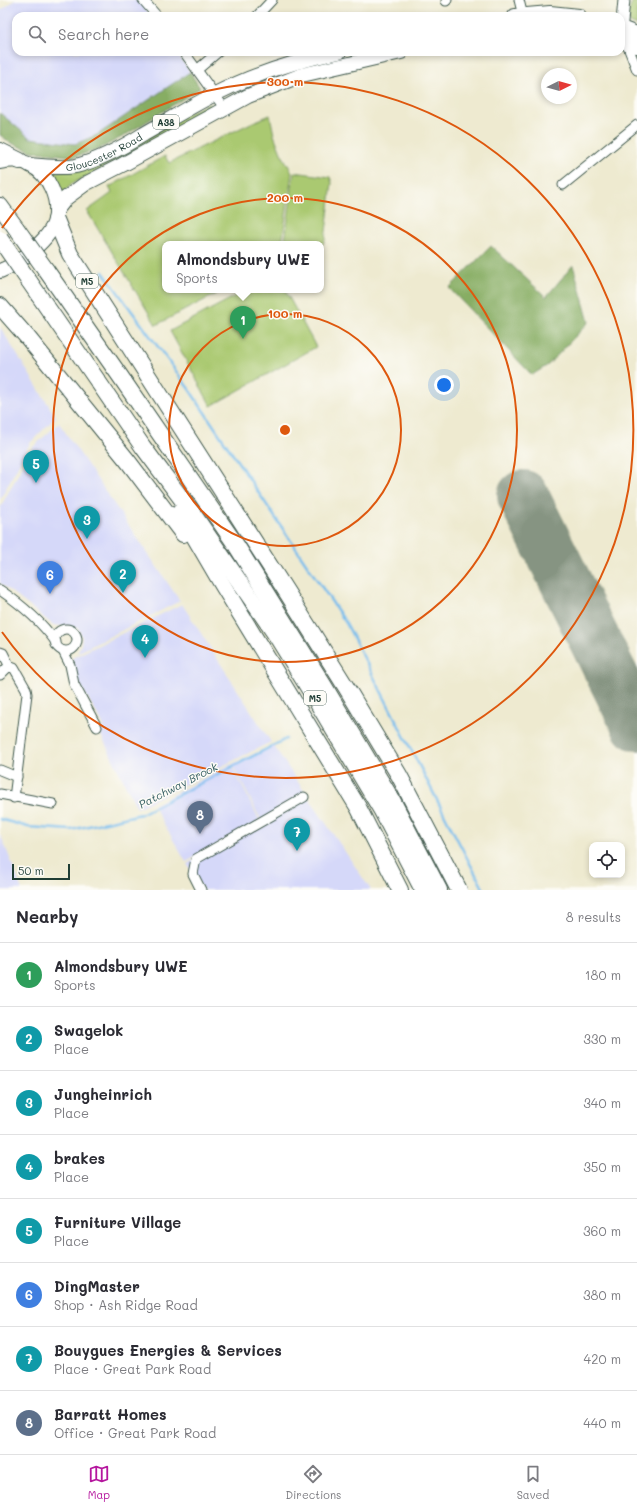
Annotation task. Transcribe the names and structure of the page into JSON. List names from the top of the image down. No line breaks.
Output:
{"streets":{"highway":["M5"],"main road":["A38","Gloucester Road"]},"crossings":[["Gloucester Road","M5"]],"water":["Patchway Brook"],"scale_bar":"50 m","north":"right","page":{"search":"Search here","popup":["Almondsbury UWE","Sports"],"pins":["1","5","3","2","6","4","8","7"],"scale":"50 m","heading":["Nearby","8 results"],"list":[{"mark":"1","name":"Almondsbury UWE","note":"Sports","value":"180 m"},{"mark":"2","name":"Swagelok","note":"Place","value":"330 m"},{"mark":"3","name":"Jungheinrich","note":"Place","value":"340 m"},{"mark":"4","name":"brakes","note":"Place","value":"350 m"},{"mark":"5","name":"Furniture Village","note":"Place","value":"360 m"},{"mark":"6","name":"DingMaster","note":"Shop · Ash Ridge Road","value":"380 m"},{"mark":"7","name":"Bouygues Energies & Services","note":"Place · Great Park Road","value":"420 m"},{"mark":"8","name":"Barratt Homes","note":"Office · Great Park Road","value":"440 m"}],"nav":["Map","Directions","Saved"]},"rings":["300 m","200 m","100 m"]}
